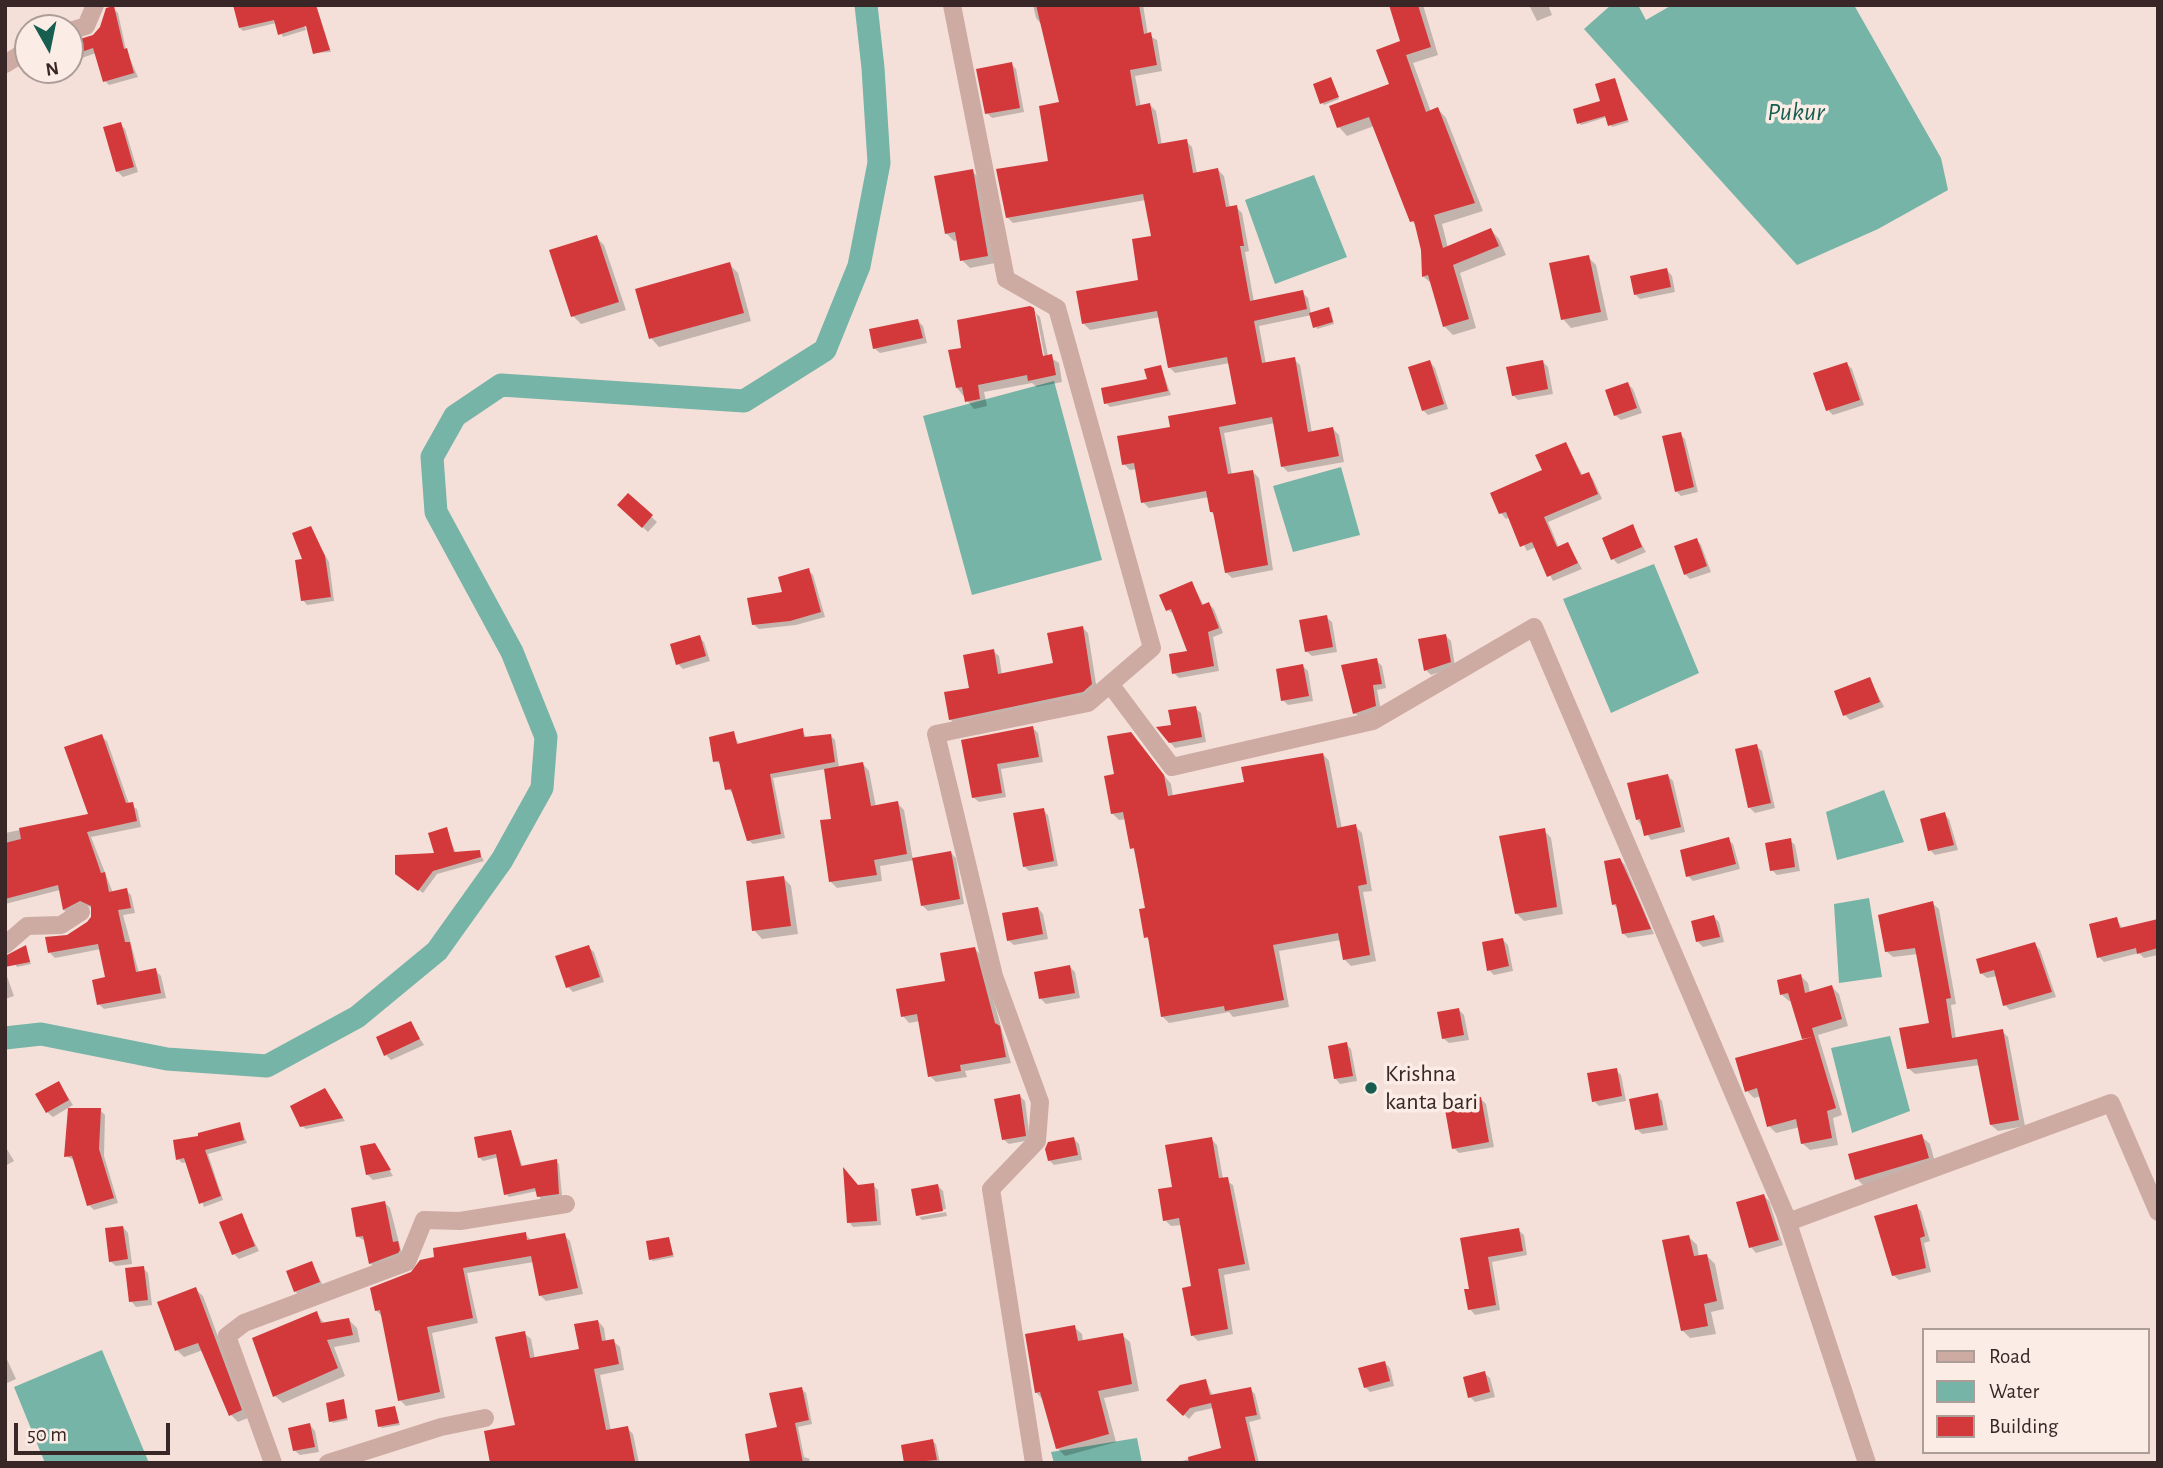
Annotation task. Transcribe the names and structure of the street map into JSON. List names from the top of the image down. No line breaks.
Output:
{"water":["Pukur"],"places":["Krishna kanta bari"],"legend":["Road","Water","Building"],"scale_bar":"50 m","north":"bottom"}
